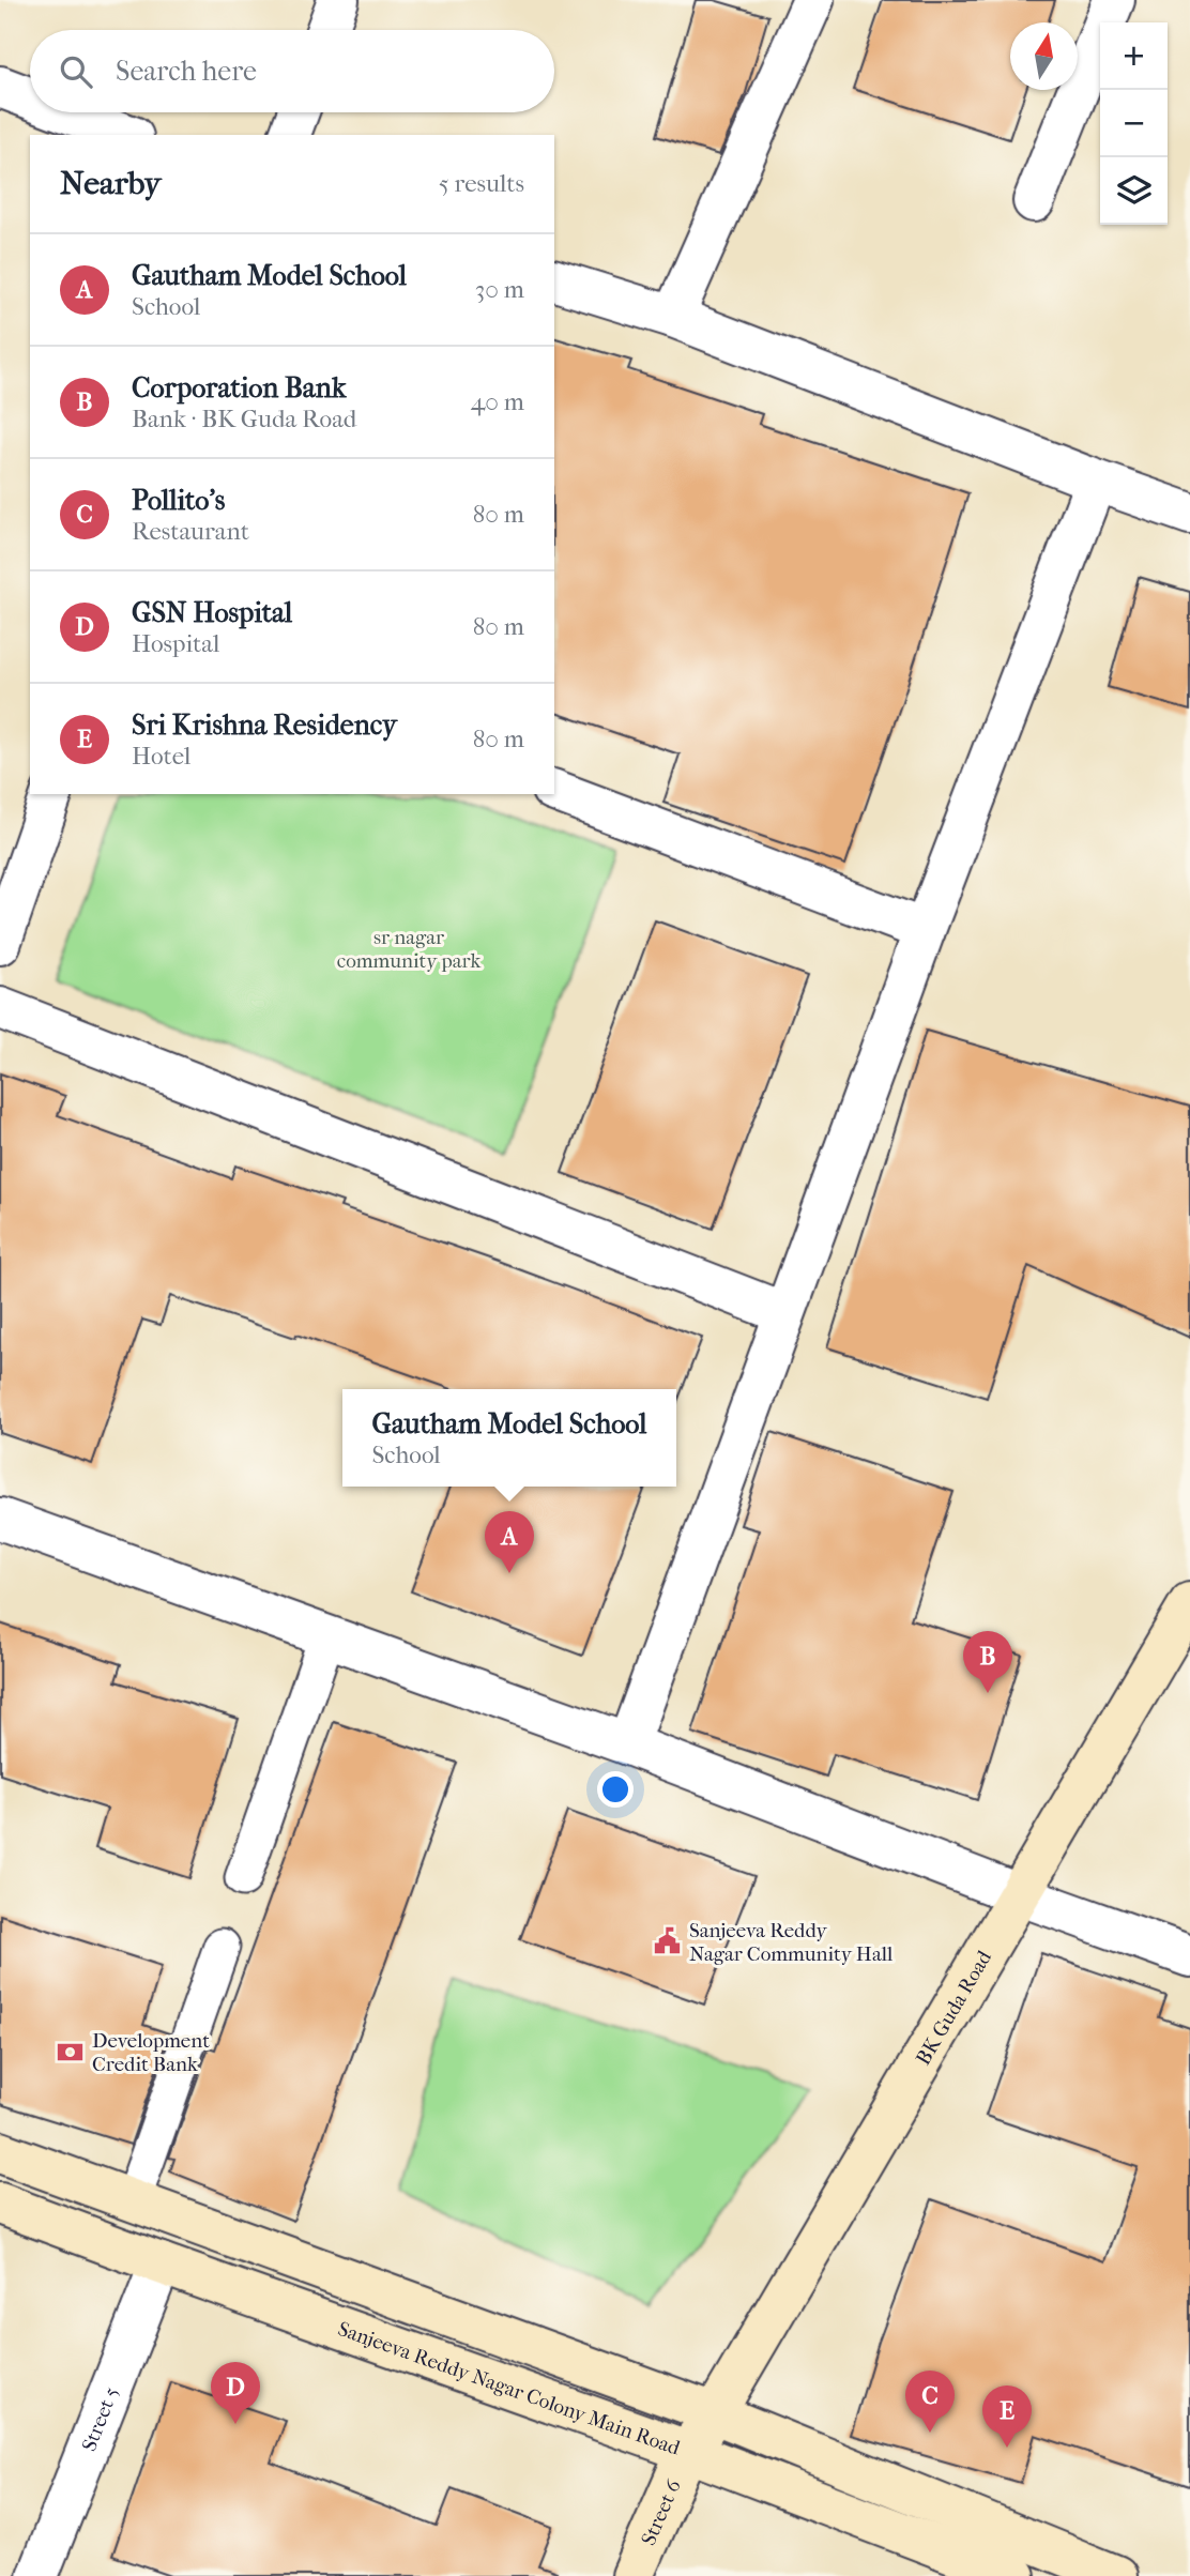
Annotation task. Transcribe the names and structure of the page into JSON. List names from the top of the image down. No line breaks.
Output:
{"streets":{"main road":["BK Guda Road","Sanjeeva Reddy Nagar Colony Main Road","Street 6"],"street":["Street 5"]},"crossings":[["BK Guda Road","Street 6"],["Sanjeeva Reddy Nagar Colony Main Road","Street 5"],["Sanjeeva Reddy Nagar Colony Main Road","Street 6"]],"parks":["sr nagar community park"],"places":{"public building":["Sanjeeva Reddy Nagar Community Hall"],"bank":["Development Credit Bank"]},"north":"top","page":{"map_buttons":["+","−"],"search":"Search here","heading":["Nearby","5 results"],"list":[{"mark":"A","name":"Gautham Model School","note":"School","value":"30 m"},{"mark":"B","name":"Corporation Bank","note":"Bank · BK Guda Road","value":"40 m"},{"mark":"C","name":"Pollito's","note":"Restaurant","value":"80 m"},{"mark":"D","name":"GSN Hospital","note":"Hospital","value":"80 m"},{"mark":"E","name":"Sri Krishna Residency","note":"Hotel","value":"80 m"}],"popup":["Gautham Model School","School"],"pins":["A","B","D","C","E"]}}
